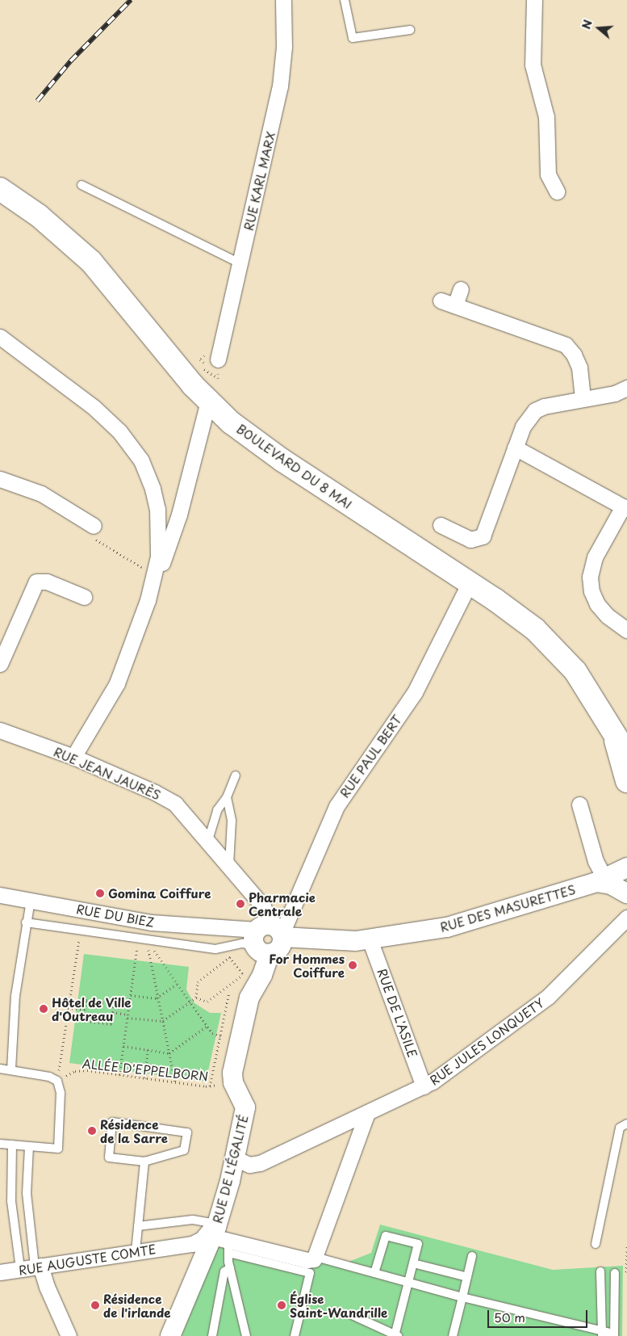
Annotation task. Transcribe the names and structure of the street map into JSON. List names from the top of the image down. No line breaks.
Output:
{"streets":{"main road":["BOULEVARD DU 8 MAI"],"street":["RUE KARL MARX","RUE PAUL BERT","RUE JEAN JAURÈS","RUE DES MASURETTES","RUE DU BIEZ","RUE DE L'ASILE","RUE JULES LONQUETY","RUE DE L'ÉGALITÉ","RUE AUGUSTE COMTE"],"path":["ALLÉE D'EPPELBORN"]},"crossings":[["BOULEVARD DU 8 MAI","RUE PAUL BERT"],["RUE PAUL BERT","RUE JEAN JAURÈS"],["RUE PAUL BERT","RUE DES MASURETTES"],["RUE PAUL BERT","RUE DU BIEZ"],["RUE JEAN JAURÈS","RUE DES MASURETTES"],["RUE JEAN JAURÈS","RUE DU BIEZ"],["RUE DES MASURETTES","RUE DU BIEZ"],["RUE DES MASURETTES","RUE DE L'ASILE"],["RUE DE L'ASILE","RUE JULES LONQUETY"],["RUE JULES LONQUETY","RUE DE L'ÉGALITÉ"],["ALLÉE D'EPPELBORN","RUE DE L'ÉGALITÉ"],["RUE DE L'ÉGALITÉ","RUE AUGUSTE COMTE"]],"places":["Gomina Coiffure","Pharmacie Centrale","For Hommes Coiffure","Hôtel de Ville d'Outreau","Résidence de la Sarre","Résidence de l'irlande","Église Saint-Wandrille"],"scale_bar":"50 m","north":"left"}
